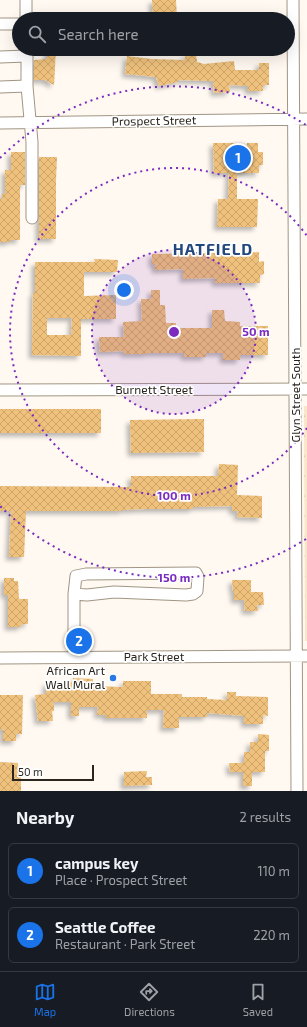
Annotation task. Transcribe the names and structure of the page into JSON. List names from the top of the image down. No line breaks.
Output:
{"streets":{"street":["Prospect Street","Burnett Street","Glyn Street South","Park Street"]},"crossings":[["Prospect Street","Glyn Street South"],["Burnett Street","Glyn Street South"],["Glyn Street South","Park Street"]],"districts":["HATFIELD"],"places":["African Art Wall Mural"],"scale_bar":"50 m","page":{"search":"Search here","pins":["1","2"],"scale":"50 m","heading":["Nearby","2 results"],"list":[{"mark":"1","name":"campus key","note":"Place · Prospect Street","value":"110 m"},{"mark":"2","name":"Seattle Coffee","note":"Restaurant · Park Street","value":"220 m"}],"nav":["Map","Directions","Saved"]},"rings":["50 m","100 m","150 m"]}
